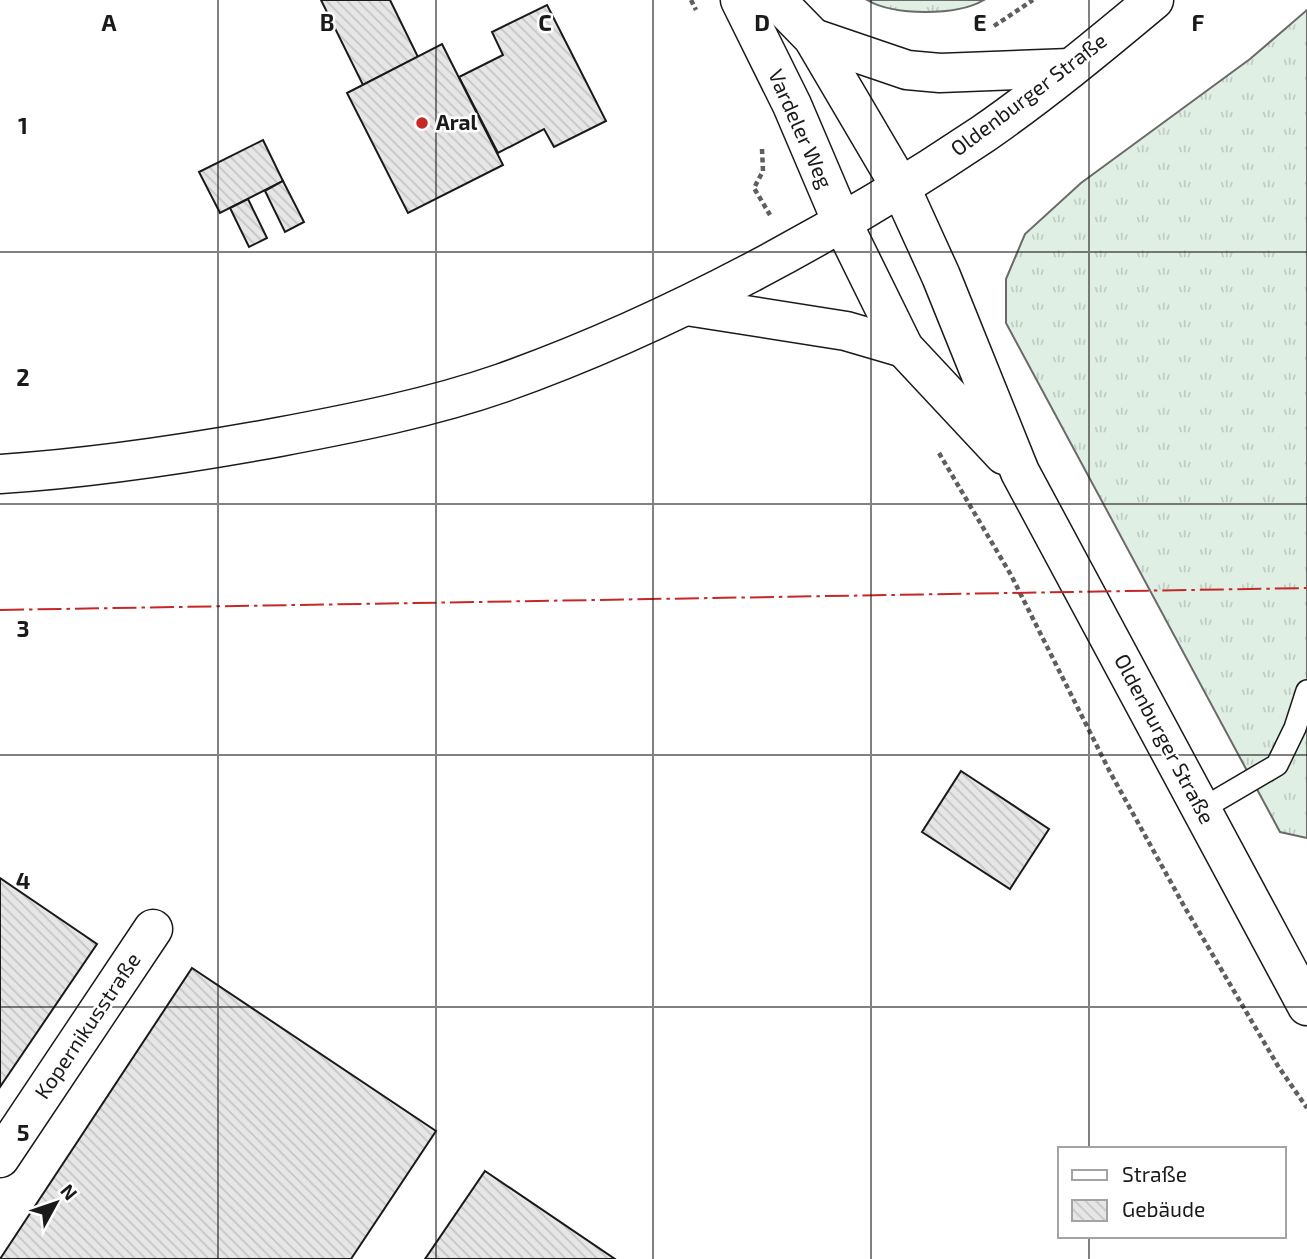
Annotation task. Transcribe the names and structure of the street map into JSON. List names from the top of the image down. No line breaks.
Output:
{"streets":{"main road":["Oldenburger Straße","Vardeler Weg","Kopernikusstraße"]},"crossings":[["Oldenburger Straße","Vardeler Weg"]],"places":["Aral"],"legend":["Straße","Gebäude"],"north":"top right","grid":{"columns":["A","B","C","D","E","F"],"rows":["1","2","3","4","5"]}}
